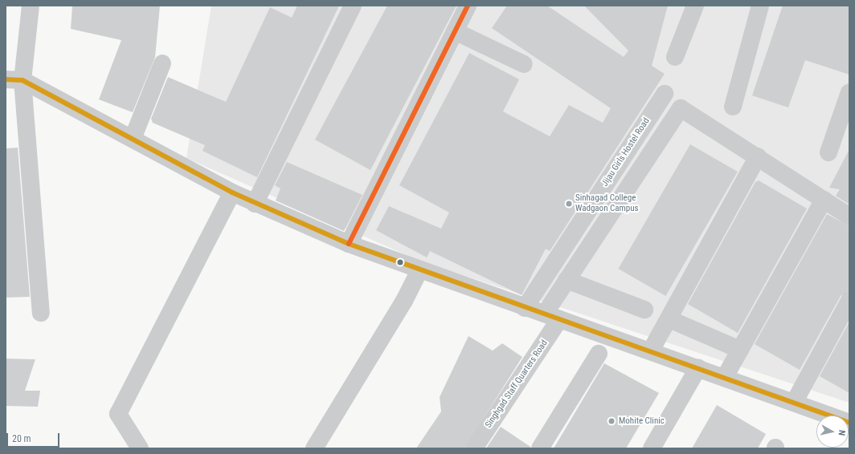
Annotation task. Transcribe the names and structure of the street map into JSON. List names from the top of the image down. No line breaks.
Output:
{"streets":{"street":["Jijau Girls Hostel Road","Singhgad Staff Quarters Road"]},"places":["Sinhagad College Wadgaon Campus","Mohite Clinic"],"scale_bar":"20 m","north":"right"}
